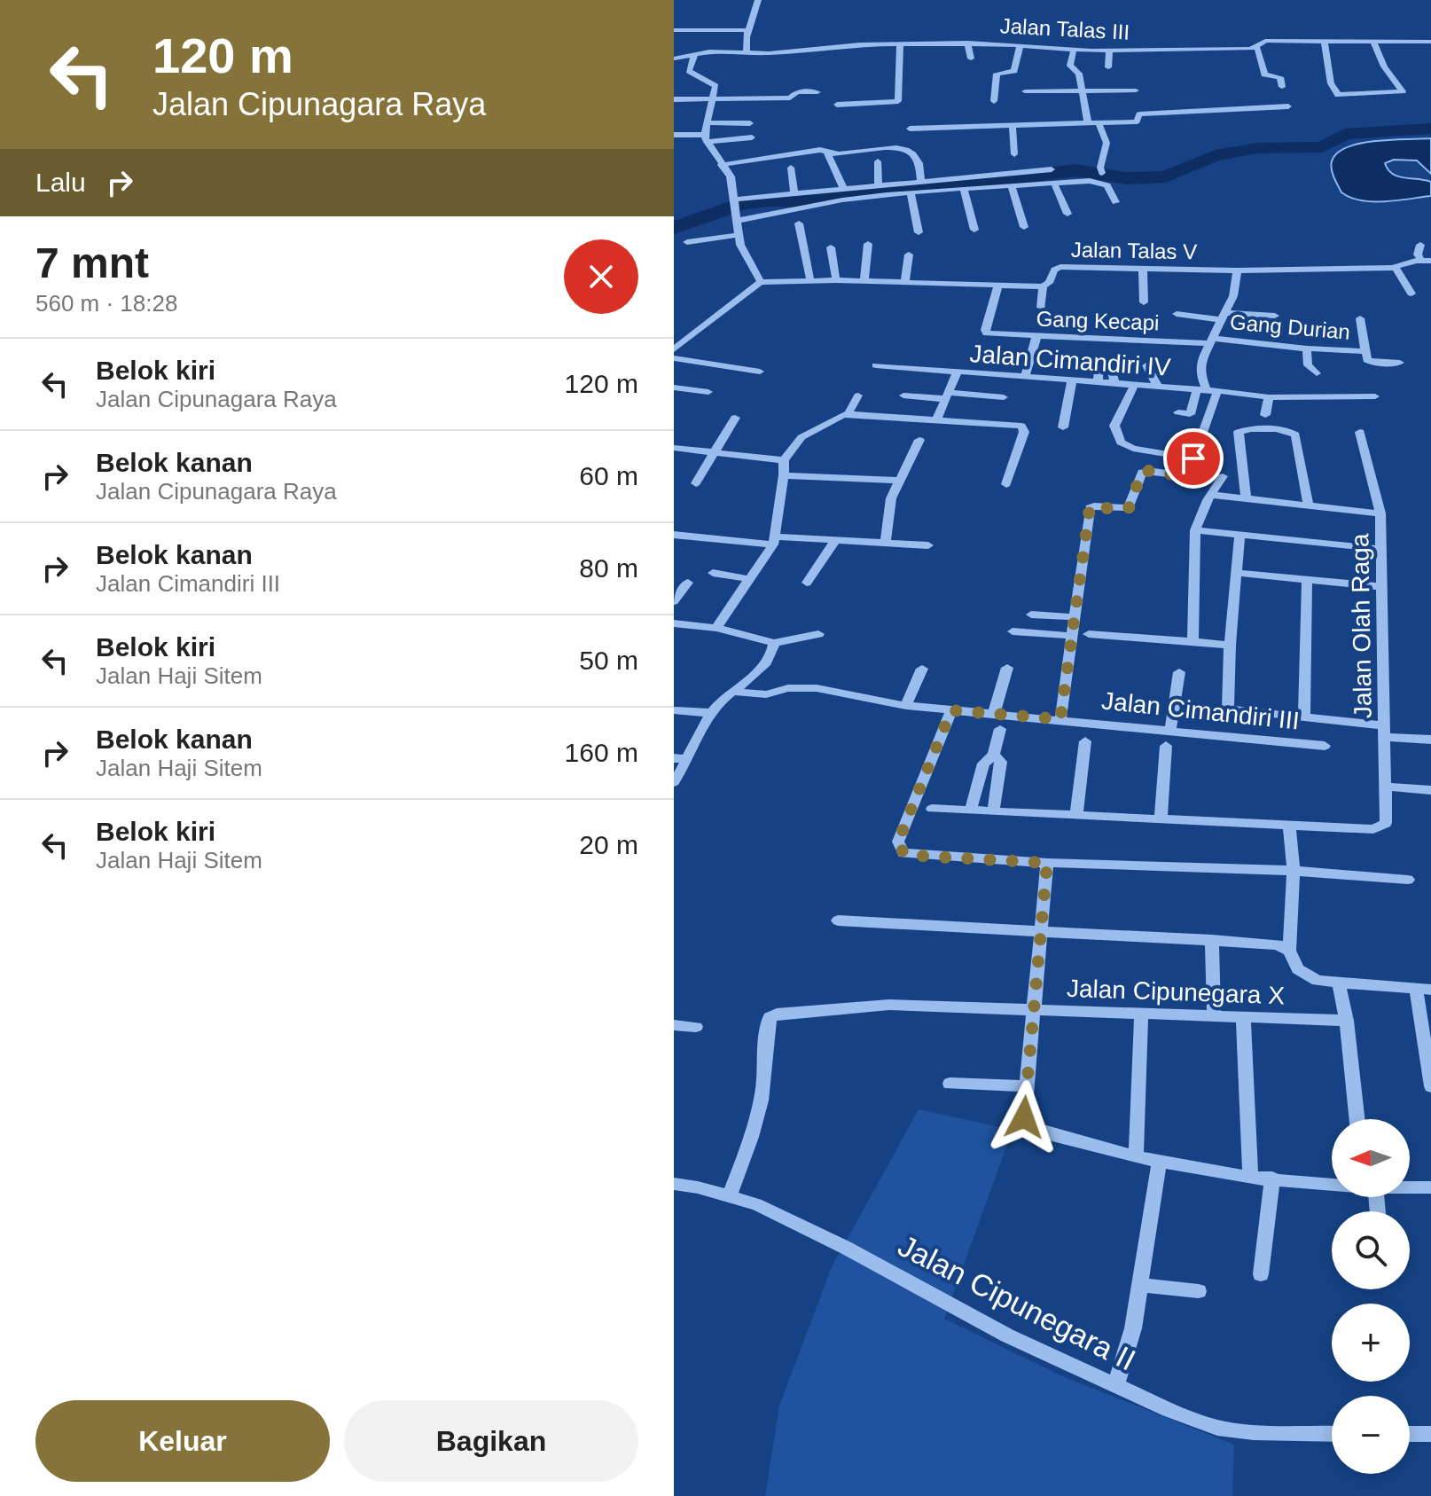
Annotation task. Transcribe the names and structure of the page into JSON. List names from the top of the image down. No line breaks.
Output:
{"streets":{"street":["Jalan Talas III","Jalan Talas V","Gang Kecapi","Gang Durian","Jalan Cimandiri IV","Jalan Olah Raga","Jalan Cimandiri III","Jalan Cipunegara X","Jalan Cipunegara II"]},"crossings":[["Jalan Talas V","Gang Kecapi"],["Gang Kecapi","Gang Durian"],["Jalan Cipunegara X","Jalan Cipunegara II"]],"north":"left","page":{"turn":["120 m","Jalan Cipunagara Raya"],"then":"Lalu","heading":["7 mnt","560 m · 18:28"],"list":[{"name":"Belok kiri","note":"Jalan Cipunagara Raya","value":"120 m"},{"name":"Belok kanan","note":"Jalan Cipunagara Raya","value":"60 m"},{"name":"Belok kanan","note":"Jalan Cimandiri III","value":"80 m"},{"name":"Belok kiri","note":"Jalan Haji Sitem","value":"50 m"},{"name":"Belok kanan","note":"Jalan Haji Sitem","value":"160 m"},{"name":"Belok kiri","note":"Jalan Haji Sitem","value":"20 m"}],"map_buttons":["+","−"],"buttons":["Keluar","Bagikan"]}}
